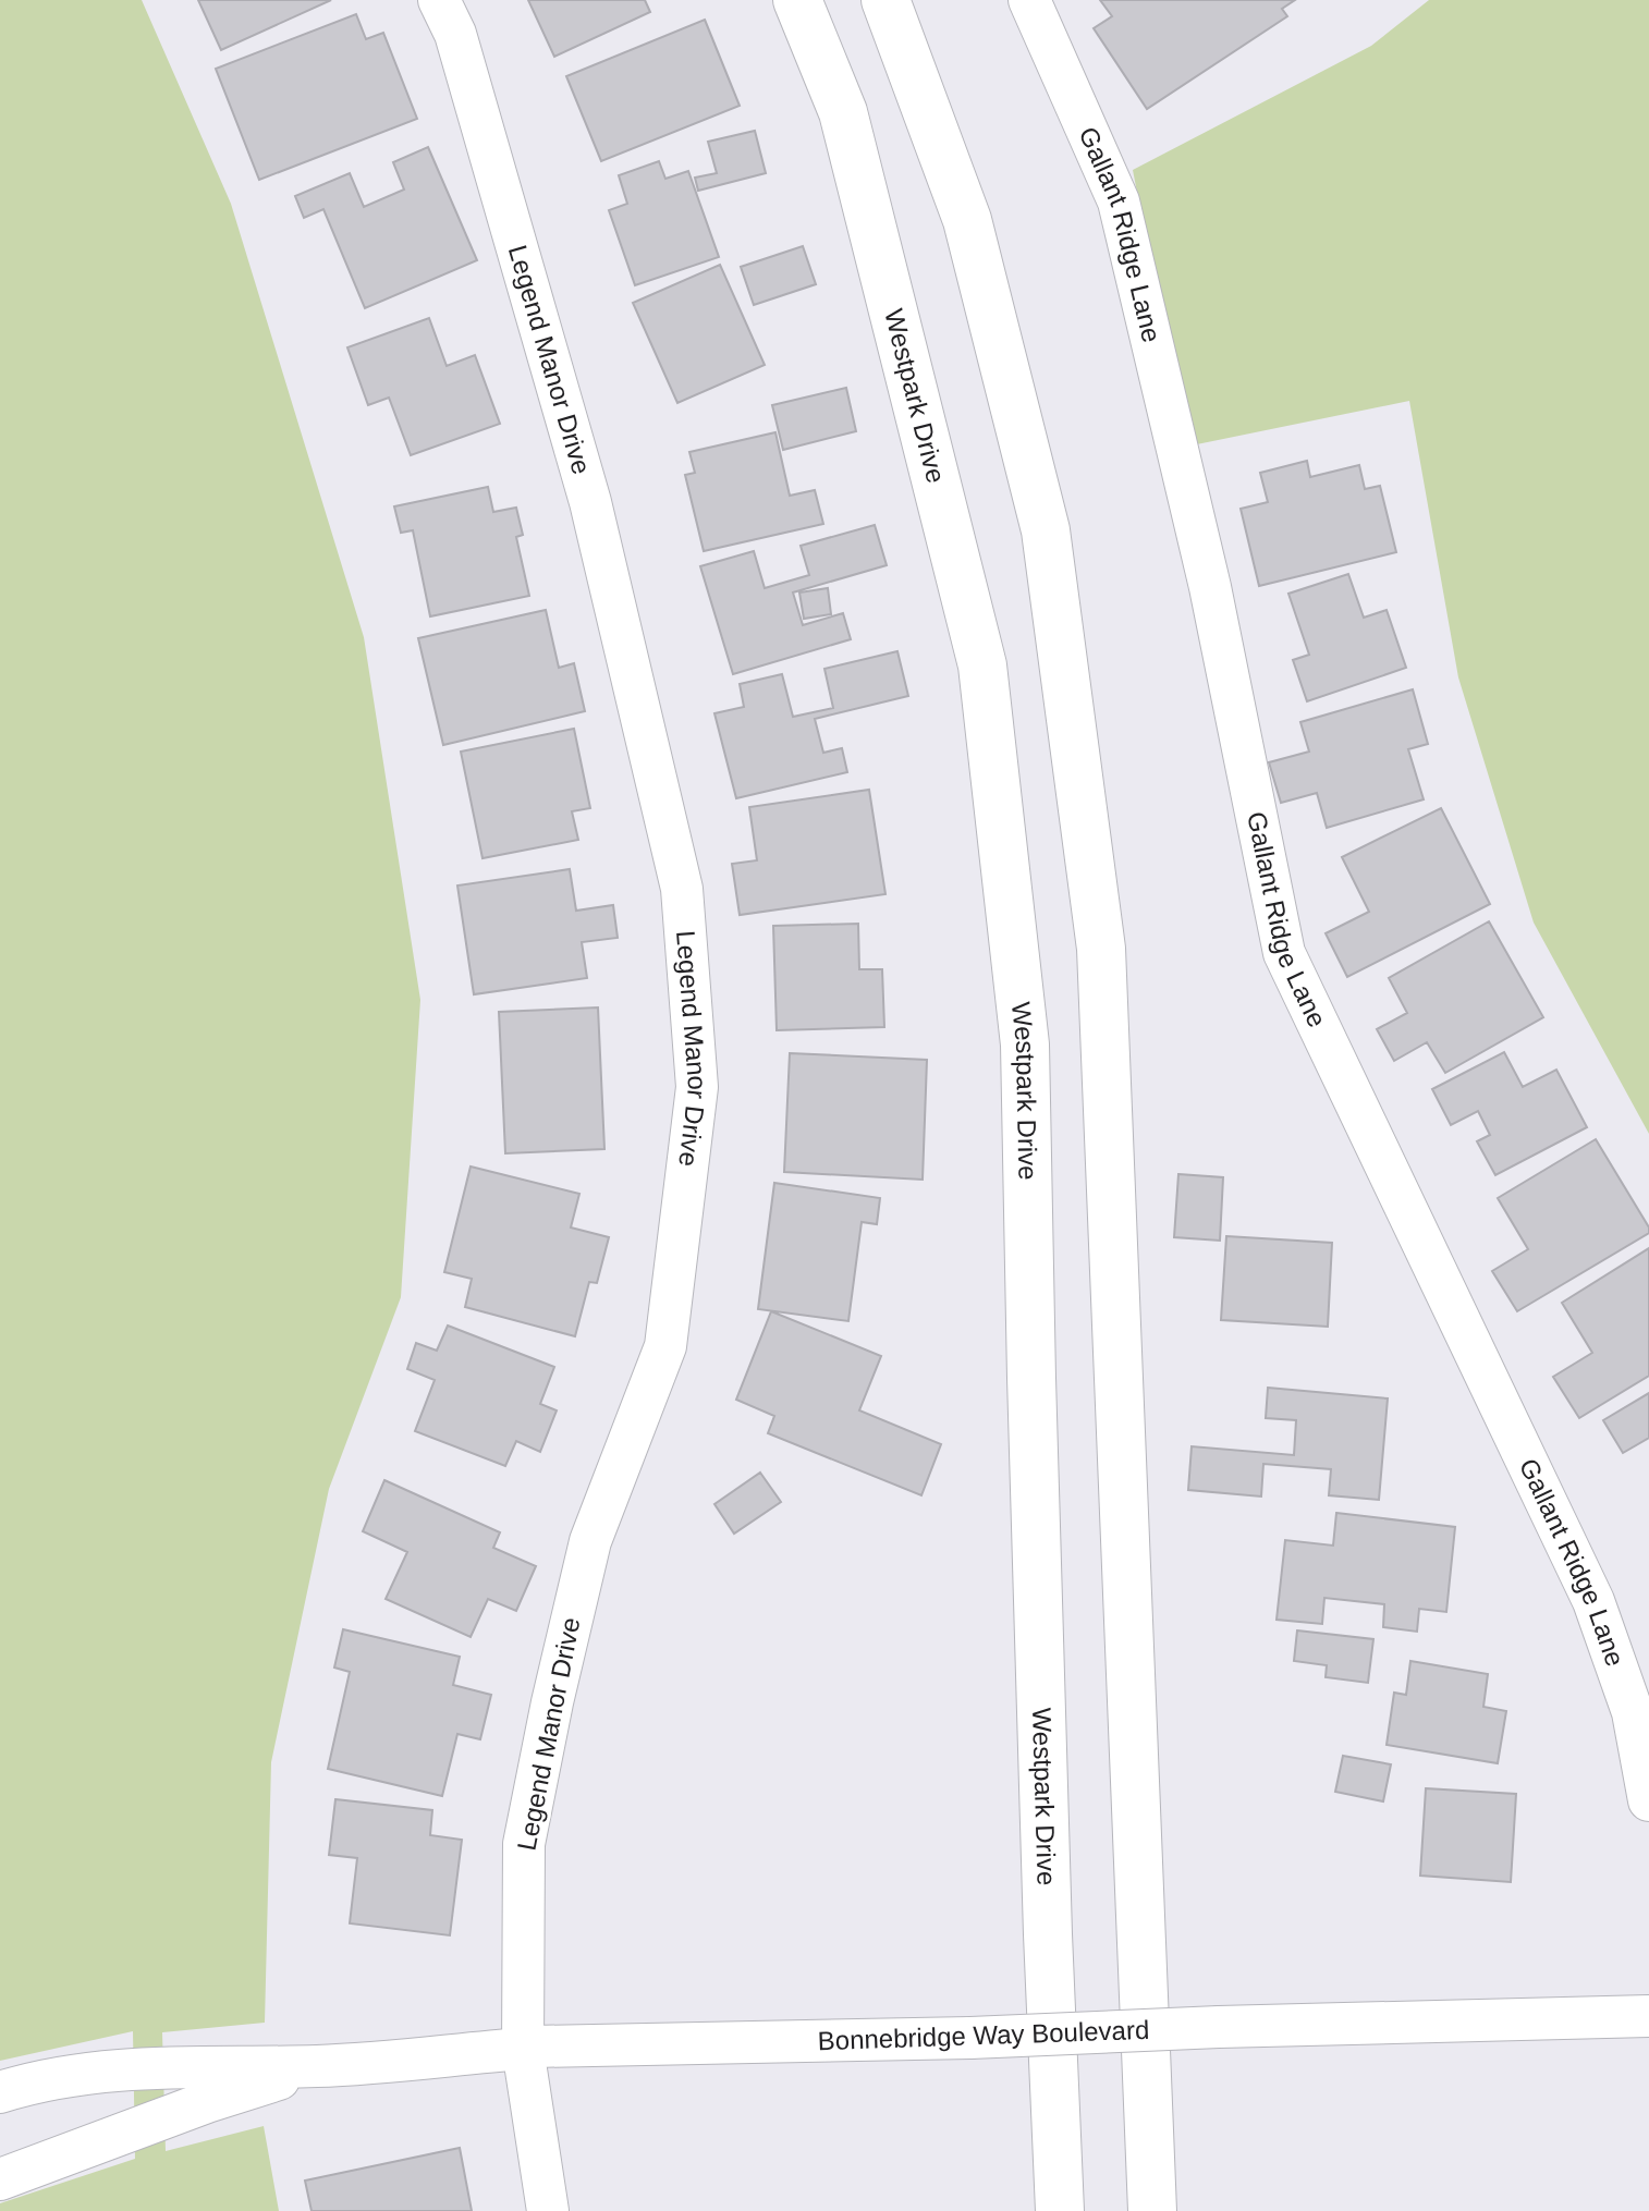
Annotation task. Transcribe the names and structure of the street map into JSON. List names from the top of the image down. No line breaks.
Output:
{"streets":{"main road":["Westpark Drive"],"street":["Gallant Ridge Lane","Legend Manor Drive","Bonnebridge Way Boulevard"]},"crossings":[["Legend Manor Drive","Bonnebridge Way Boulevard"]]}
